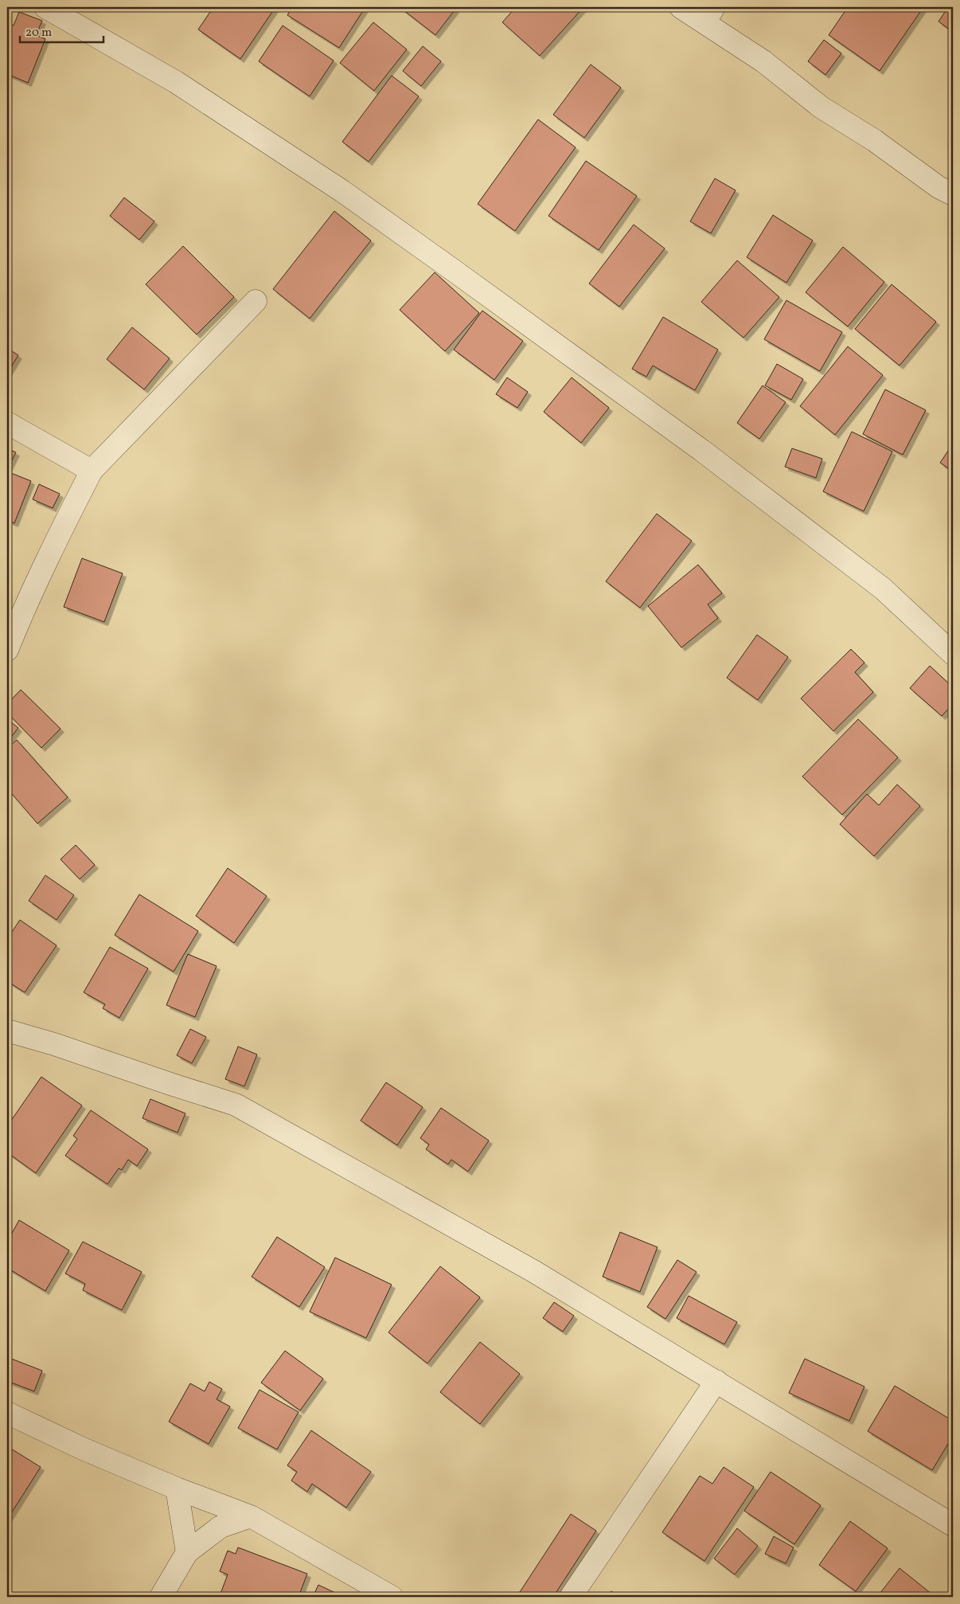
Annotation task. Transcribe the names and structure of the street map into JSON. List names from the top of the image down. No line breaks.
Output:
{"scale_bar":"20 m"}
